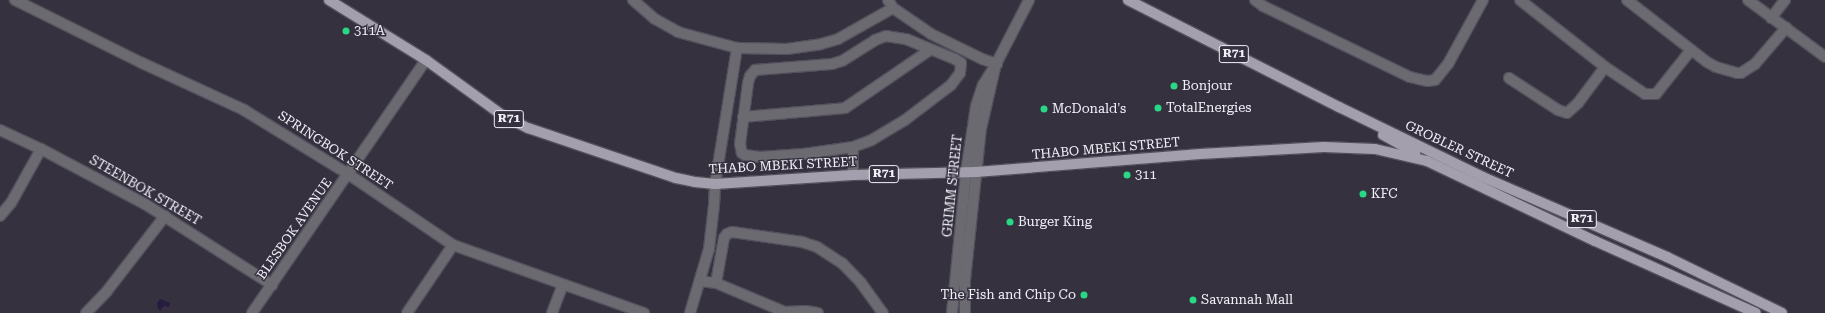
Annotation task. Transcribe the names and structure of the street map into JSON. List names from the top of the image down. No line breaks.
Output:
{"streets":{"main road":["R71","THABO MBEKI STREET","GROBLER STREET"],"street":["SPRINGBOK STREET","GRIMM STREET","STEENBOK STREET","BLESBOK AVENUE"]},"crossings":[["THABO MBEKI STREET","GROBLER STREET"],["THABO MBEKI STREET","GRIMM STREET"],["THABO MBEKI STREET","BLESBOK AVENUE"],["SPRINGBOK STREET","BLESBOK AVENUE"],["STEENBOK STREET","BLESBOK AVENUE"]],"places":["311A","Bonjour","TotalEnergies","McDonald's","311","KFC","Burger King","The Fish and Chip Co","Savannah Mall"]}
